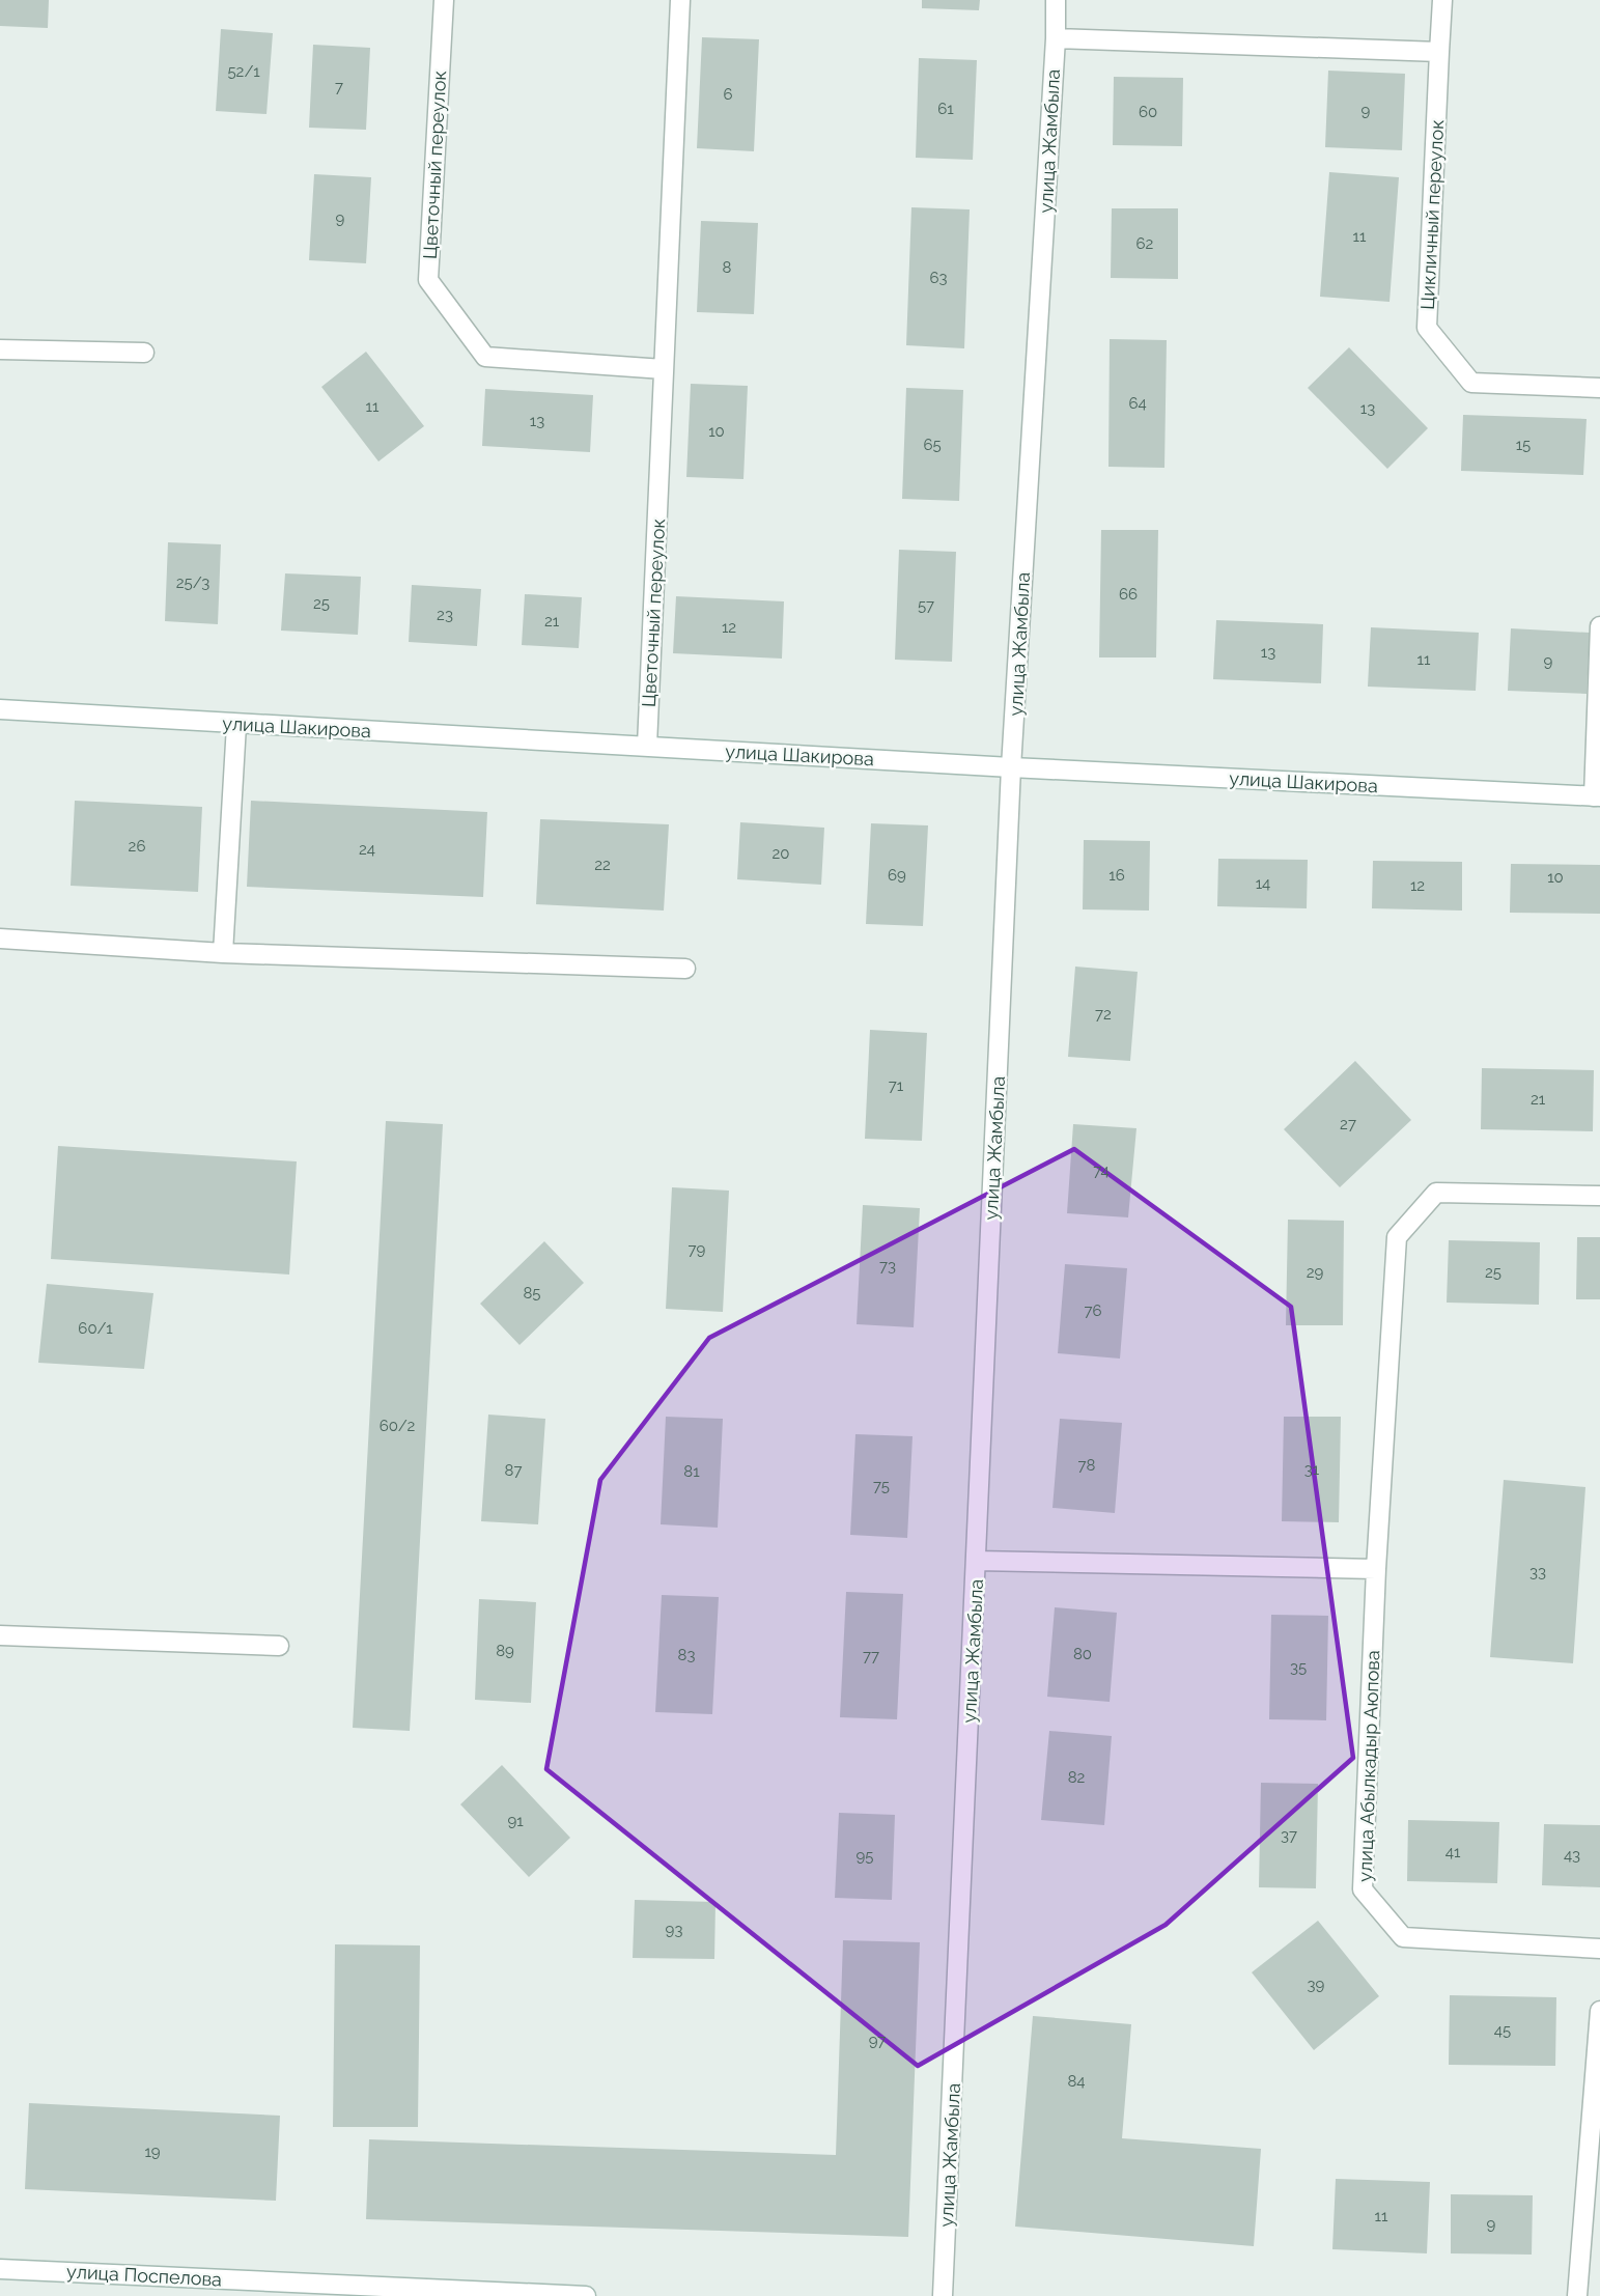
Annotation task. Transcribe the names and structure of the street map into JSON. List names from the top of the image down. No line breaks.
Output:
{"streets":{"street":["улица Жамбыла","Цветочный переулок","Цикличный переулок","улица Шакирова","улица Абылкадыр Аюпова","улица Поспелова"]},"crossings":[["улица Жамбыла","улица Шакирова"],["Цветочный переулок","улица Шакирова"]],"house_numbers":["52/1","7","6","61","9","60","9","11","62","8","63","64","11","13","13","10","65","15","25/3","66","25","57","23","21","12","13","11","9","26","24","20","22","69","16","10","14","12","72","71","21","27","74","79","73","29","25","85","76","60/1","60/2","78","31","87","81","75","33","89","80","83","77","35","82","91","37","41","43","95","93","39","45","97","84","19","11","9"]}
